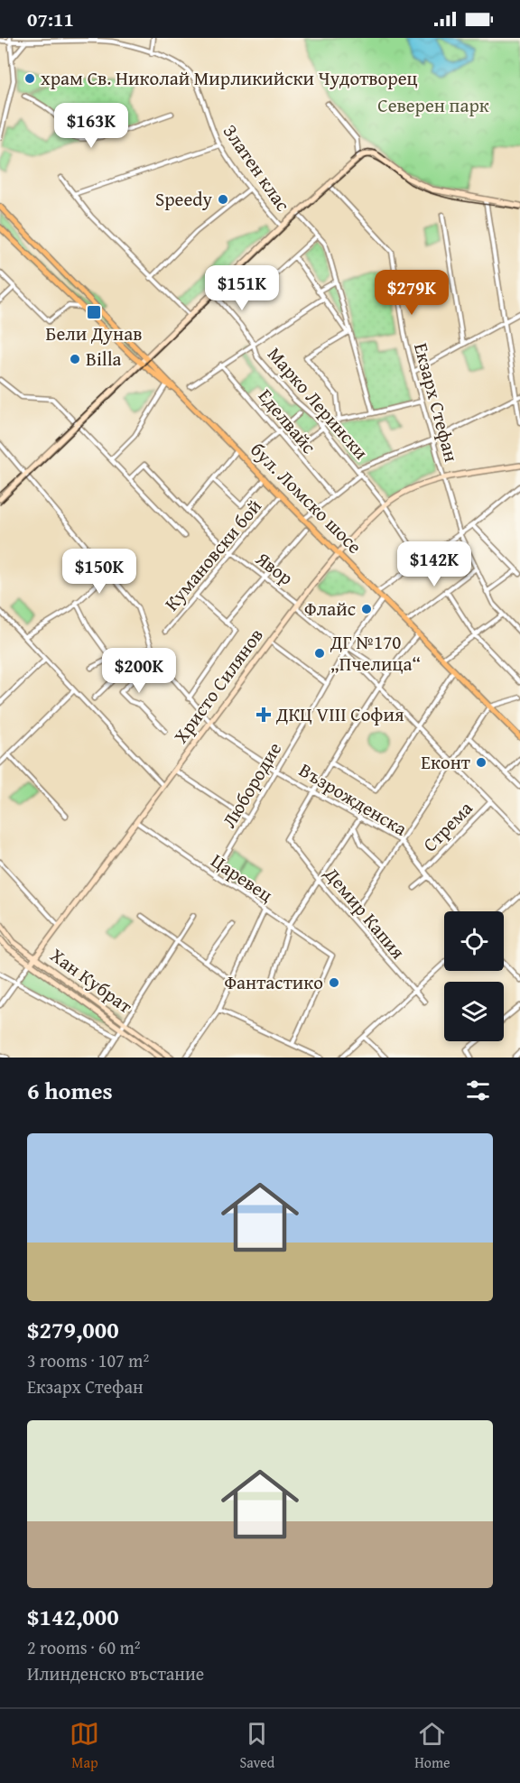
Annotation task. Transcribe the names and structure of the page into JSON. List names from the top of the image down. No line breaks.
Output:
{"streets":{"main road":["бул. Ломско шосе"],"street":["Златен клас","Екзарх Стефан","Марко Лерински","Еделвайс","Кумановски бой","Явор","Христо Силянов","Любородие","Възрожденска","Стрема","Царевец","Демир Капия","Хан Кубрат"]},"crossings":[["Екзарх Стефан","Христо Силянов"],["Марко Лерински","Христо Силянов"],["бул. Ломско шосе","Кумановски бой"],["бул. Ломско шосе","Христо Силянов"],["бул. Ломско шосе","Любородие"],["Кумановски бой","Явор"],["Явор","Христо Силянов"],["Явор","Любородие"],["Христо Силянов","Възрожденска"],["Христо Силянов","Царевец"],["Христо Силянов","Хан Кубрат"],["Любородие","Възрожденска"],["Любородие","Царевец"],["Възрожденска","Стрема"],["Възрожденска","Демир Капия"]],"parks":["Северен парк"],"places":{"other":["храм Св. Николай Мирликийски Чудотворец","Speedy","Billa","Флайс","ДГ №170 „Пчелица“","Еконт","Фантастико"],"transit":["Бели Дунав"],"health":["ДКЦ VIII София"]},"page":{"status":"07:11","price":["$163K","$151K","$279K","$142K","$150K","$200K"],"heading":"6 homes","list":[{"name":"$279,000","note":"3 rooms · 107 m² · Екзарх Стефан"},{"name":"$142,000","note":"2 rooms · 60 m² · Илинденско въстание"}],"tabs":["Map","Saved","Home"]}}
